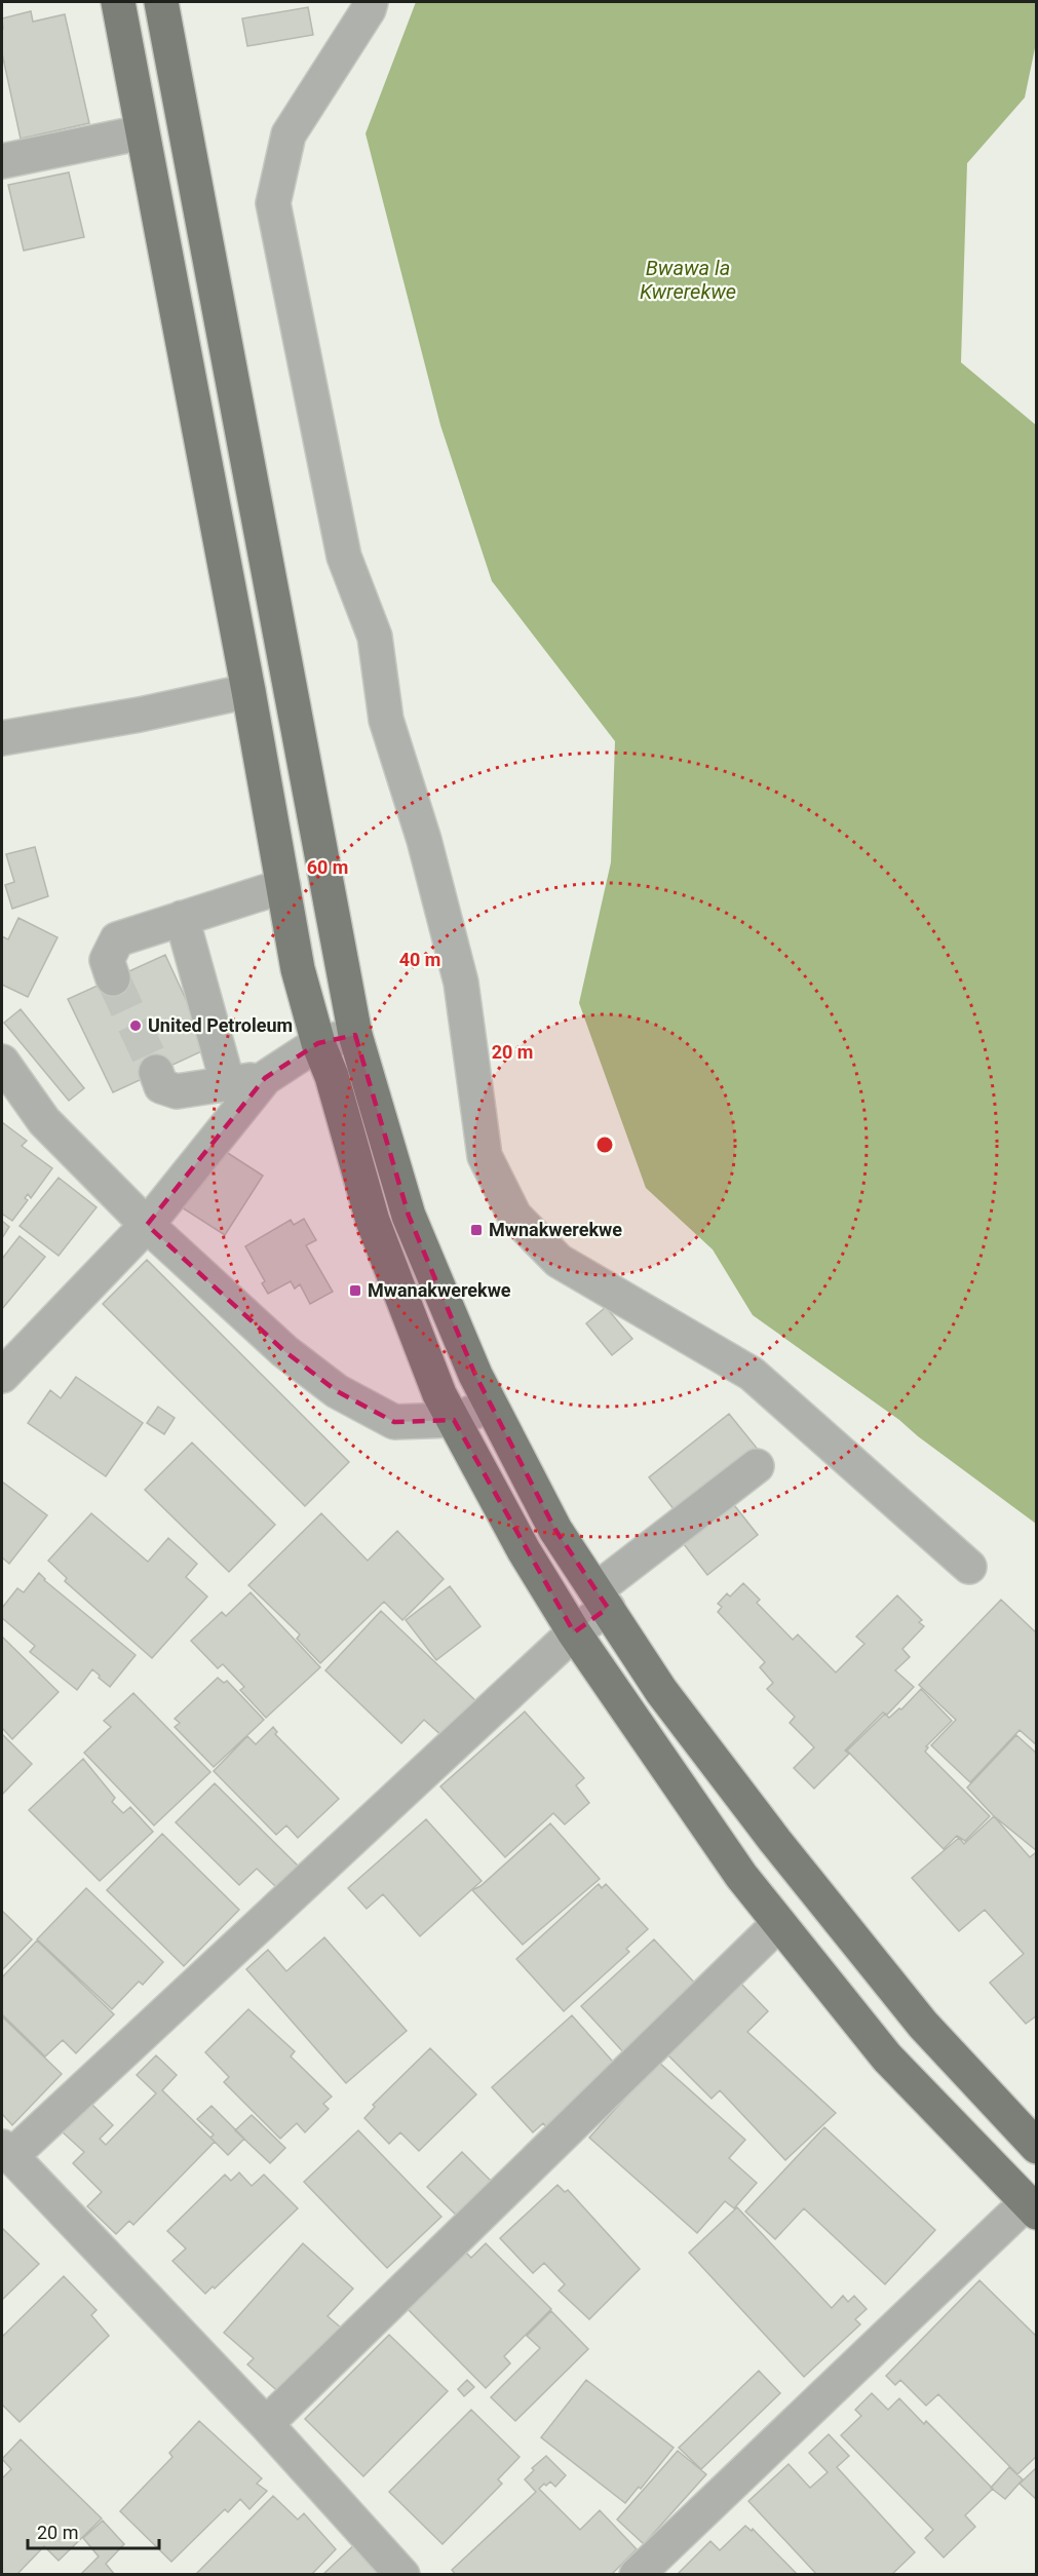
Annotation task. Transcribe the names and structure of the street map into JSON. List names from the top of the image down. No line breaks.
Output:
{"water":["Bwawa la Kwrerekwe"],"places":{"other":["United Petroleum"],"transit":["Mwnakwerekwe","Mwanakwerekwe"]},"scale_bar":"20 m","rings":["60 m","40 m","20 m"]}
